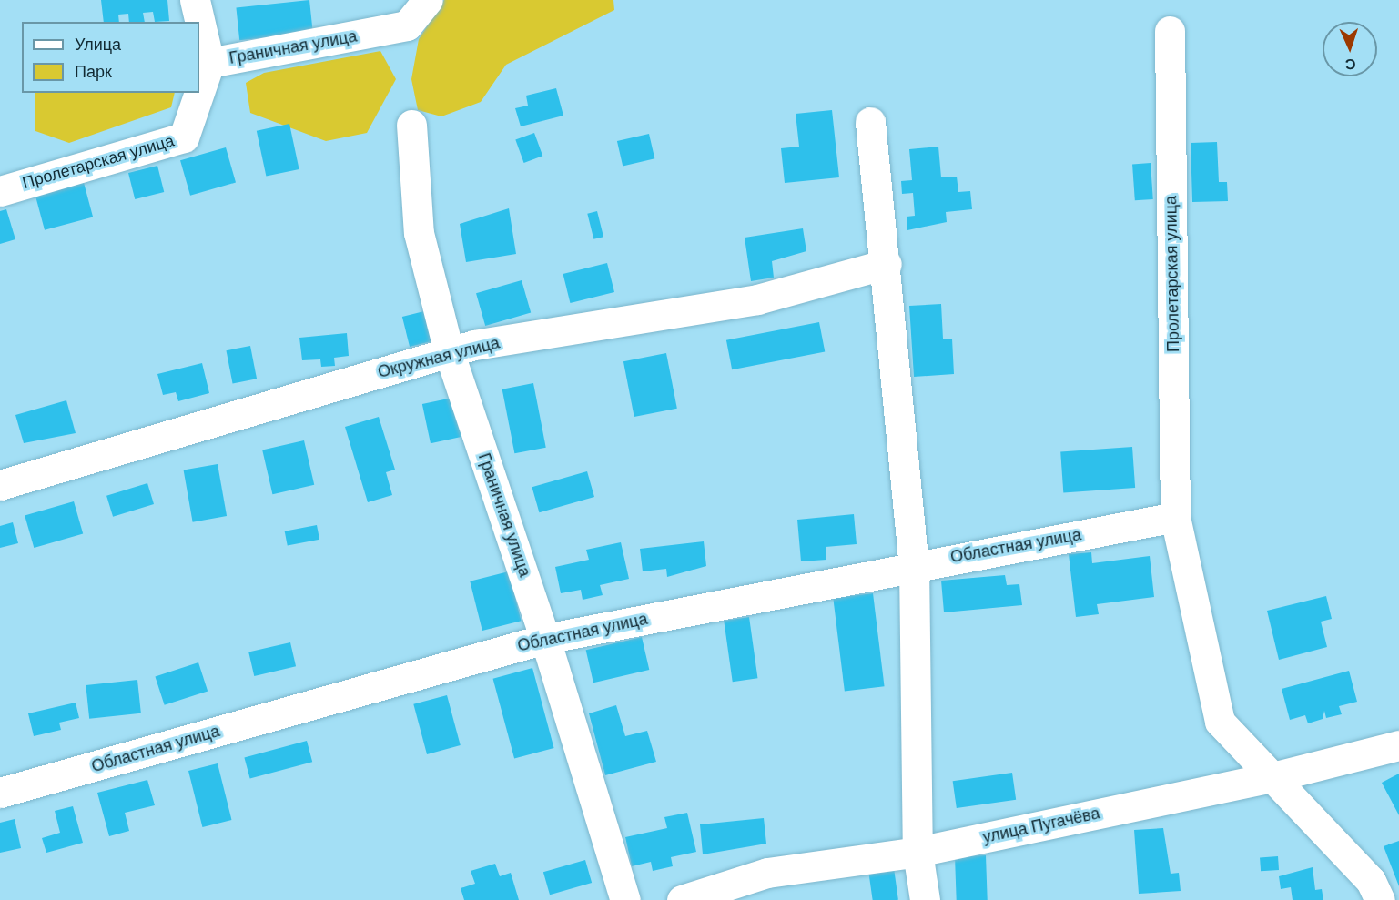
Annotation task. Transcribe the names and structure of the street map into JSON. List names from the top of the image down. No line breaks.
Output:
{"streets":{"street":["Граничная улица","Пролетарская улица","Окружная улица","Областная улица","улица Пугачёва"]},"crossings":[["Граничная улица","Пролетарская улица"],["Граничная улица","Окружная улица"],["Граничная улица","Областная улица"],["Пролетарская улица","Областная улица"],["Пролетарская улица","улица Пугачёва"]],"legend":["Улица","Парк"],"north":"bottom"}
